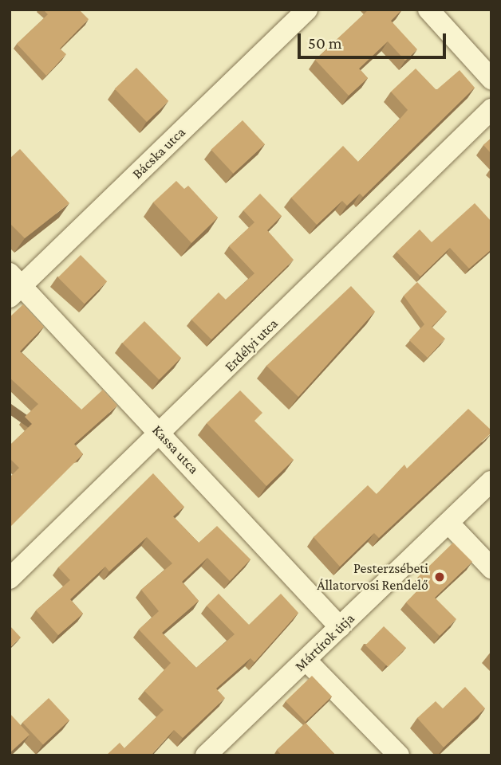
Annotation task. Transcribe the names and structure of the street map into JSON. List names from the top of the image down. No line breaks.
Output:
{"streets":{"street":["Bácska utca","Erdélyi utca","Kassa utca","Mártírok útja"]},"crossings":[["Bácska utca","Kassa utca"],["Erdélyi utca","Kassa utca"],["Kassa utca","Mártírok útja"]],"places":["Pesterzsébeti Állatorvosi Rendelő"],"scale_bar":"50 m"}
